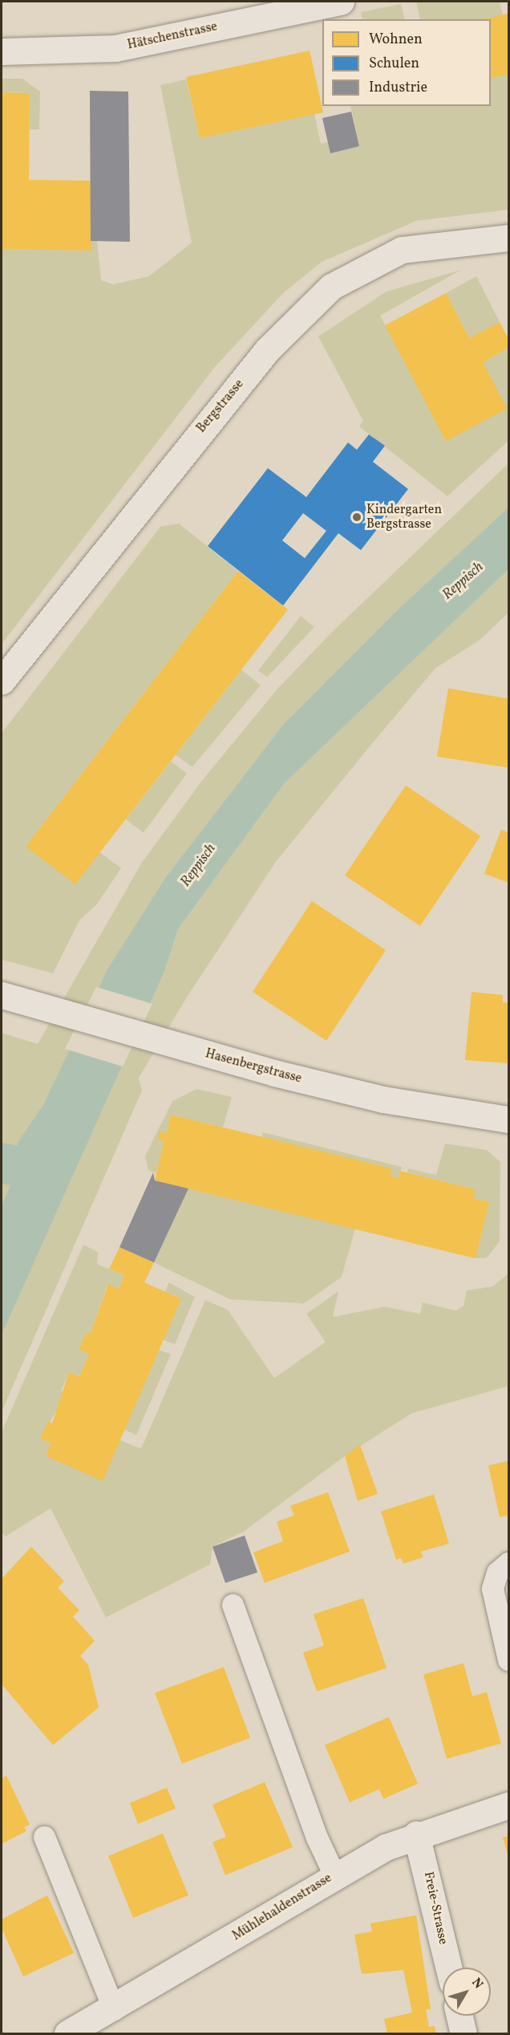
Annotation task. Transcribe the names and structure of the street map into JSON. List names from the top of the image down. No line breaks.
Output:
{"streets":{"street":["Hätschenstrasse","Bergstrasse","Hasenbergstrasse","Mühlehaldenstrasse","Freie-Strasse"]},"crossings":[["Mühlehaldenstrasse","Freie-Strasse"]],"water":["Reppisch"],"places":["Kindergarten Bergstrasse"],"legend":["Wohnen","Schulen","Industrie"],"north":"top right"}
